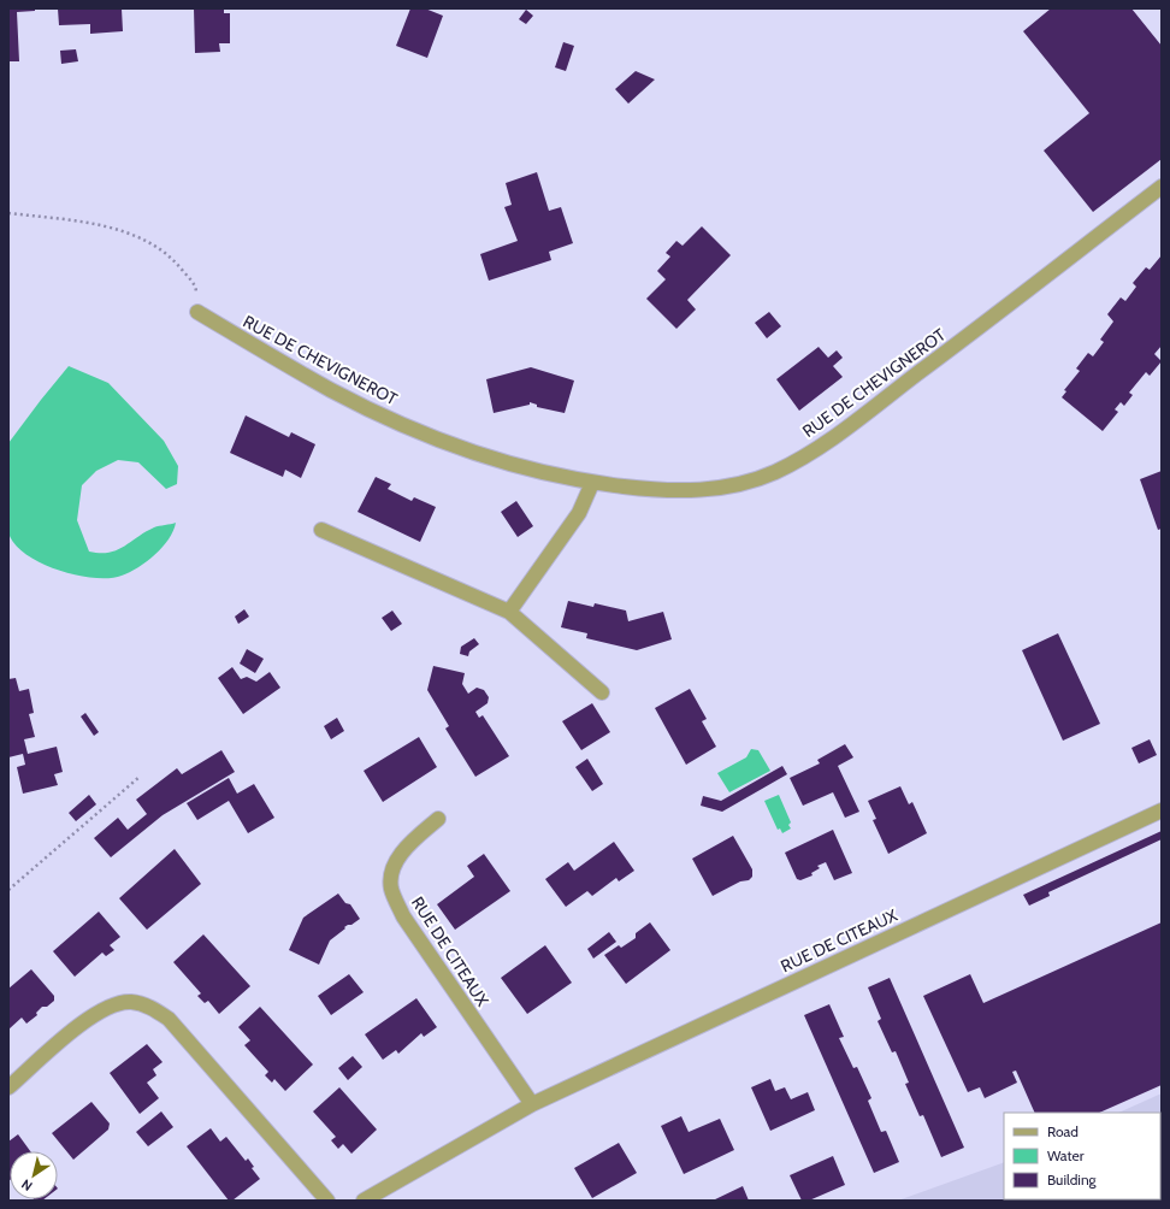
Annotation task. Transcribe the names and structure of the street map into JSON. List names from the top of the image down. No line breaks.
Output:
{"streets":{"street":["RUE DE CHEVIGNEROT","RUE DE CITEAUX"]},"legend":["Road","Water","Building"],"north":"bottom left"}
